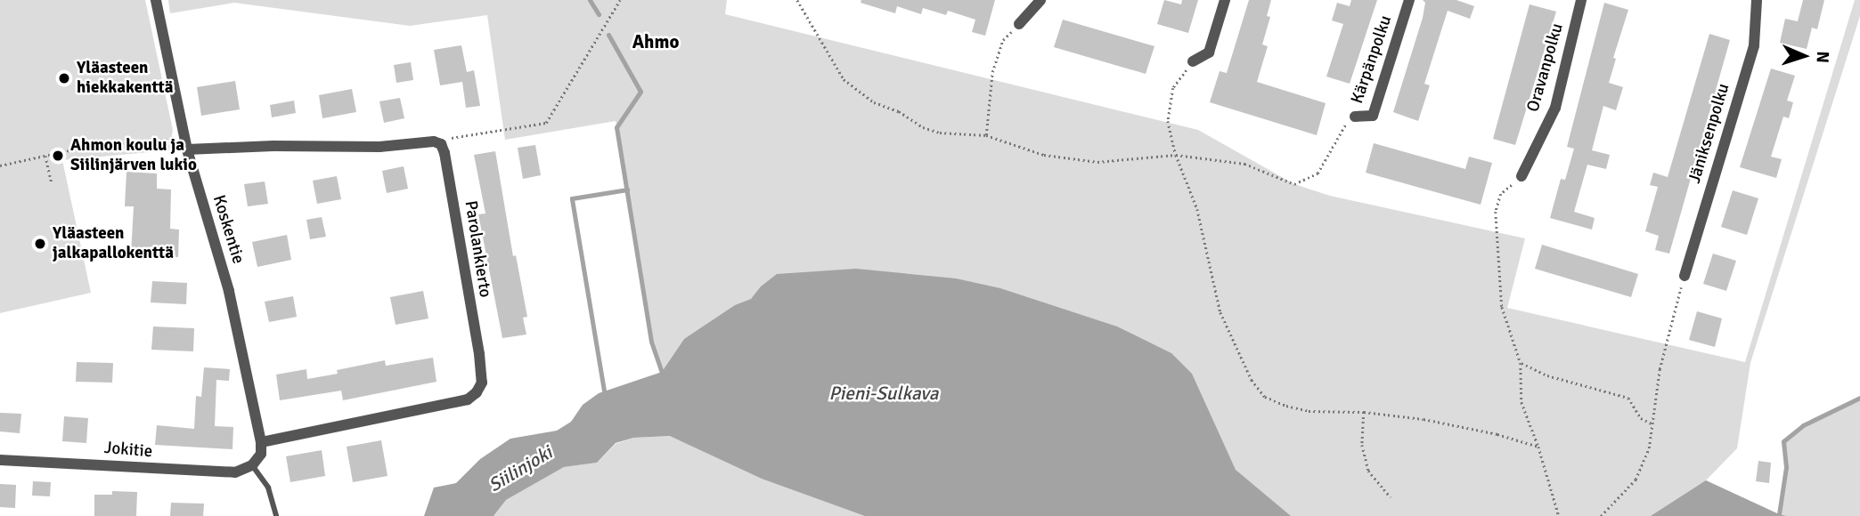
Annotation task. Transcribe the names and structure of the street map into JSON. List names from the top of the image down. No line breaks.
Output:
{"streets":{"street":["Kärpänpolku","Oravanpolku","Jäniksenpolku","Koskentie","Parolankierto","Jokitie"]},"crossings":[["Koskentie","Parolankierto"]],"districts":["Ahmo"],"water":["Pieni-Sulkava","Siilinjoki"],"places":["Yläasteen hiekkakenttä","Ahmon koulu ja Siilinjärven lukio","Yläasteen jalkapallokenttä"],"north":"right"}
